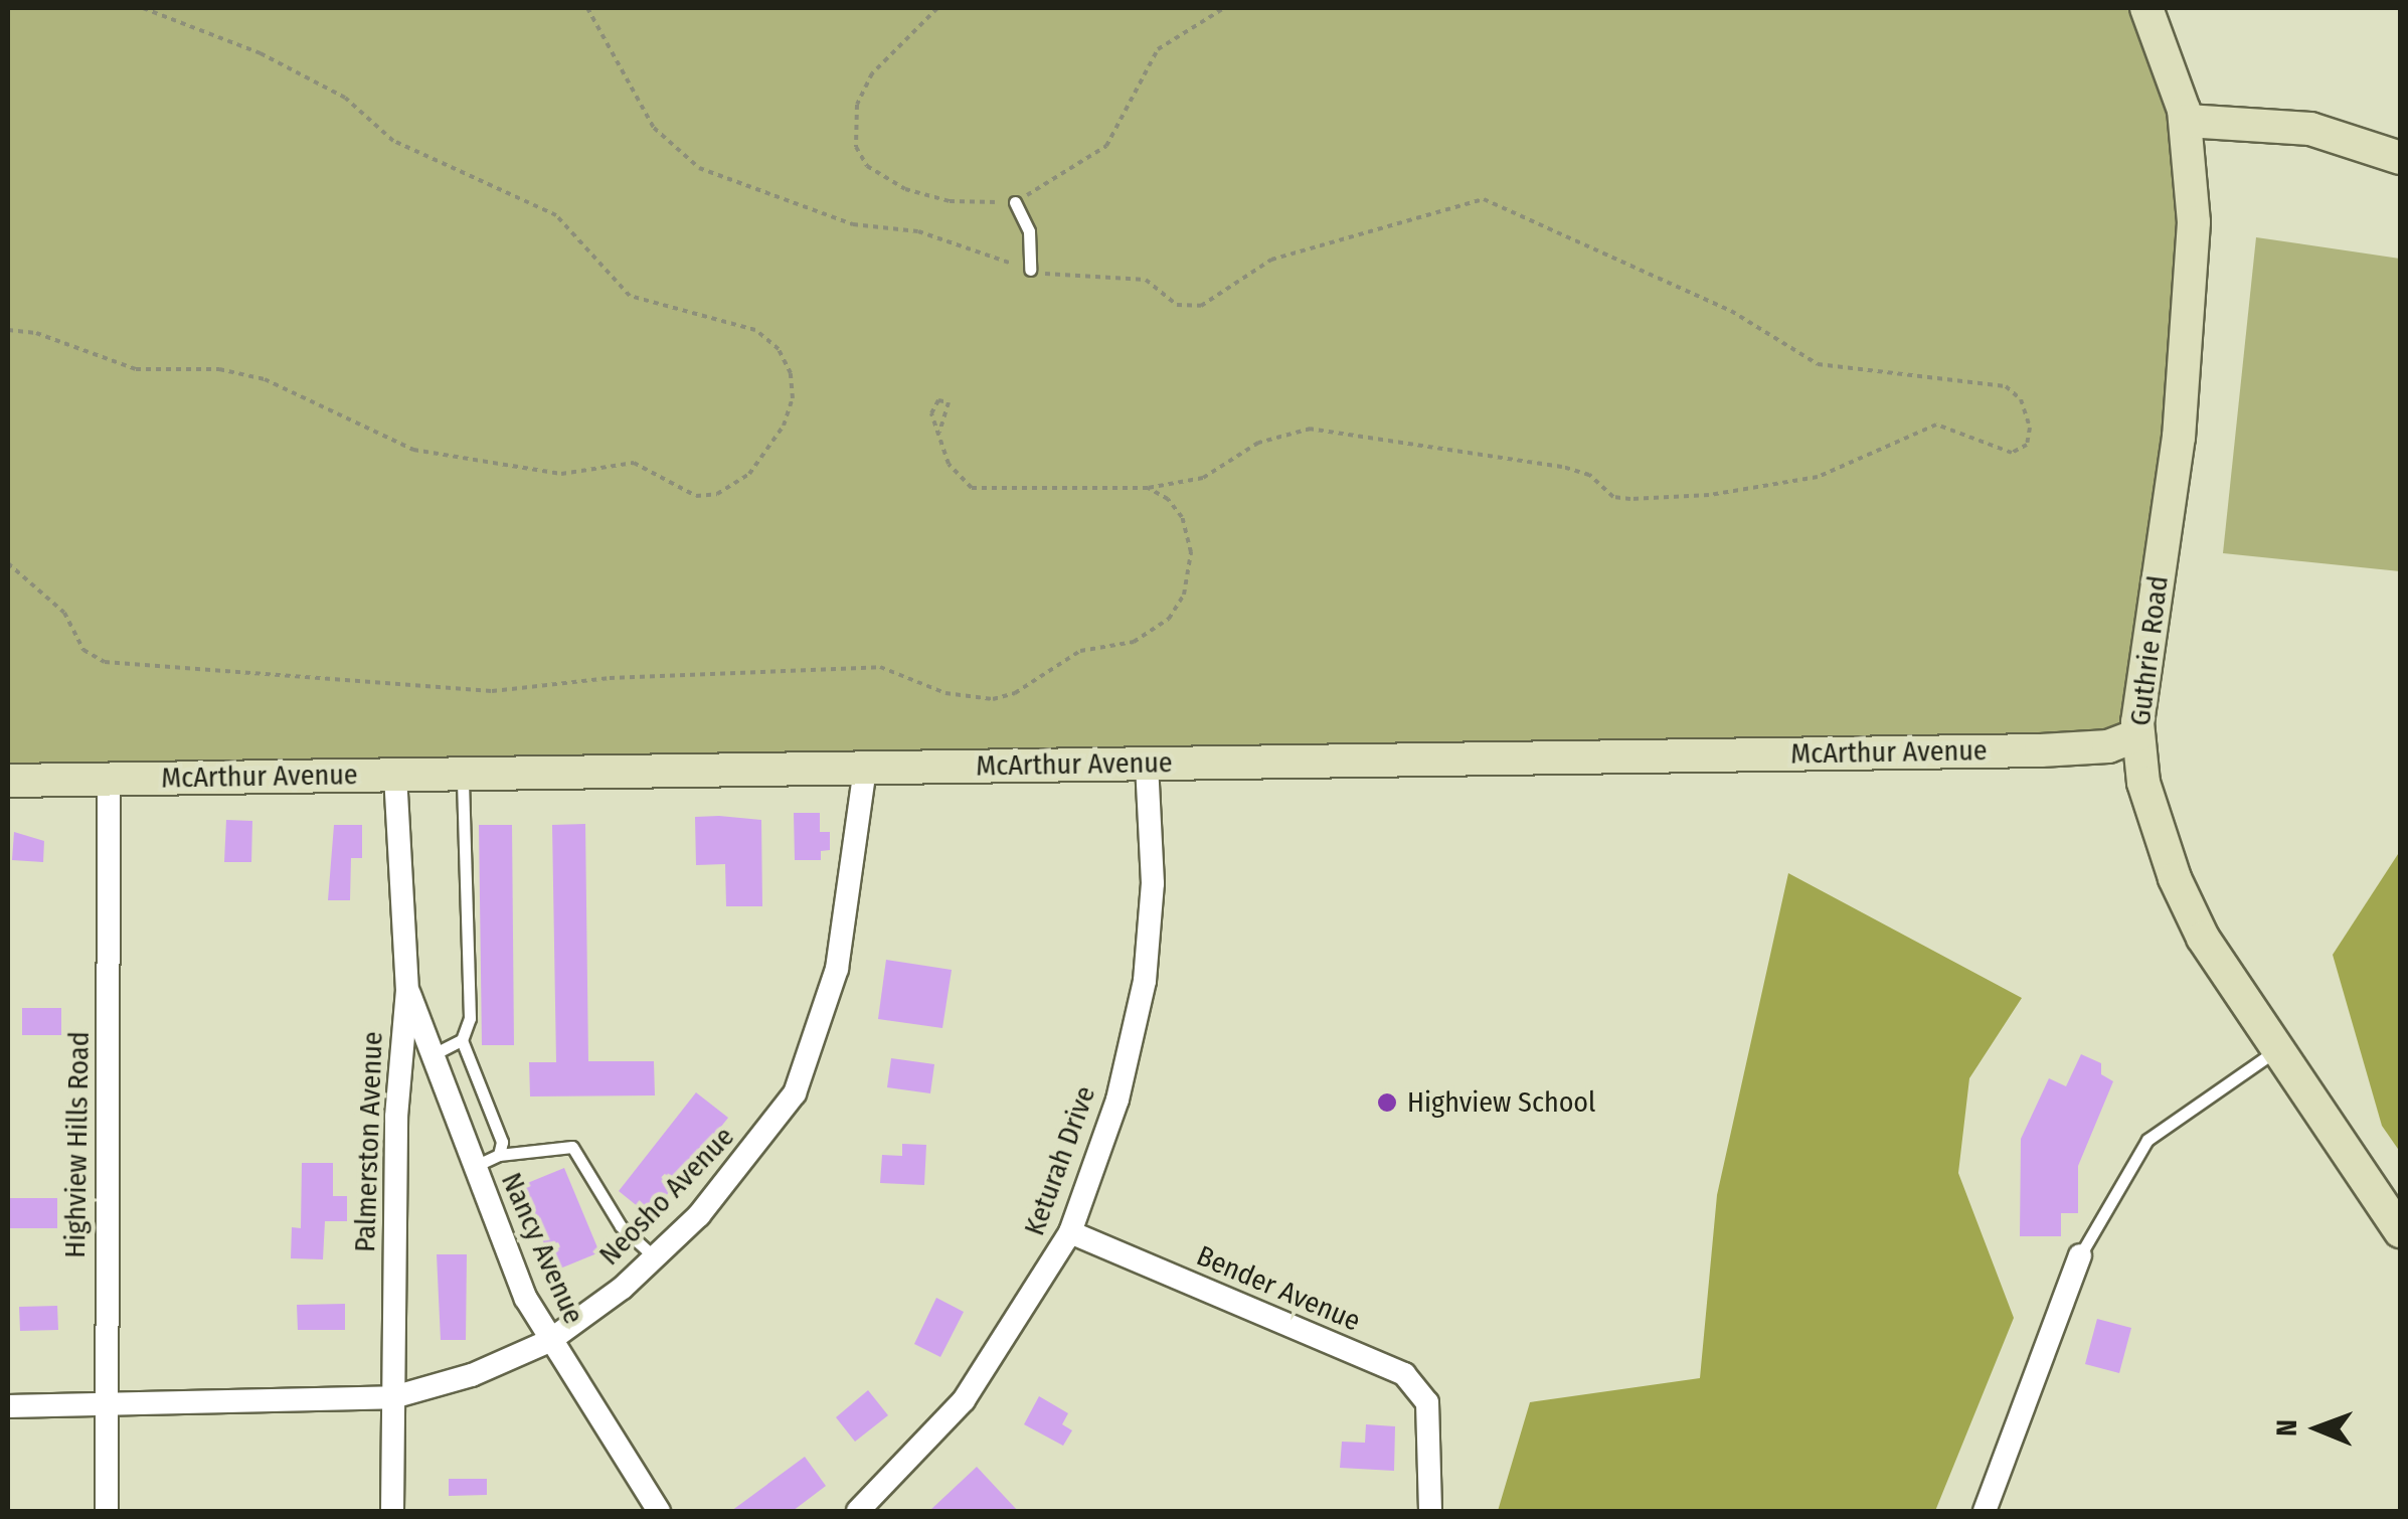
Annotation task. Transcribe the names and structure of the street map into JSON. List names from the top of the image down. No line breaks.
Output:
{"streets":{"street":["Guthrie Road","McArthur Avenue","Palmerston Avenue","Highview Hills Road","Keturah Drive","Neosho Avenue","Nancy Avenue","Bender Avenue"]},"crossings":[["Guthrie Road","McArthur Avenue"],["McArthur Avenue","Palmerston Avenue"],["McArthur Avenue","Highview Hills Road"],["McArthur Avenue","Keturah Drive"],["McArthur Avenue","Neosho Avenue"],["Palmerston Avenue","Neosho Avenue"],["Palmerston Avenue","Nancy Avenue"],["Highview Hills Road","Neosho Avenue"],["Keturah Drive","Bender Avenue"],["Neosho Avenue","Nancy Avenue"]],"places":["Highview School"],"north":"left"}
